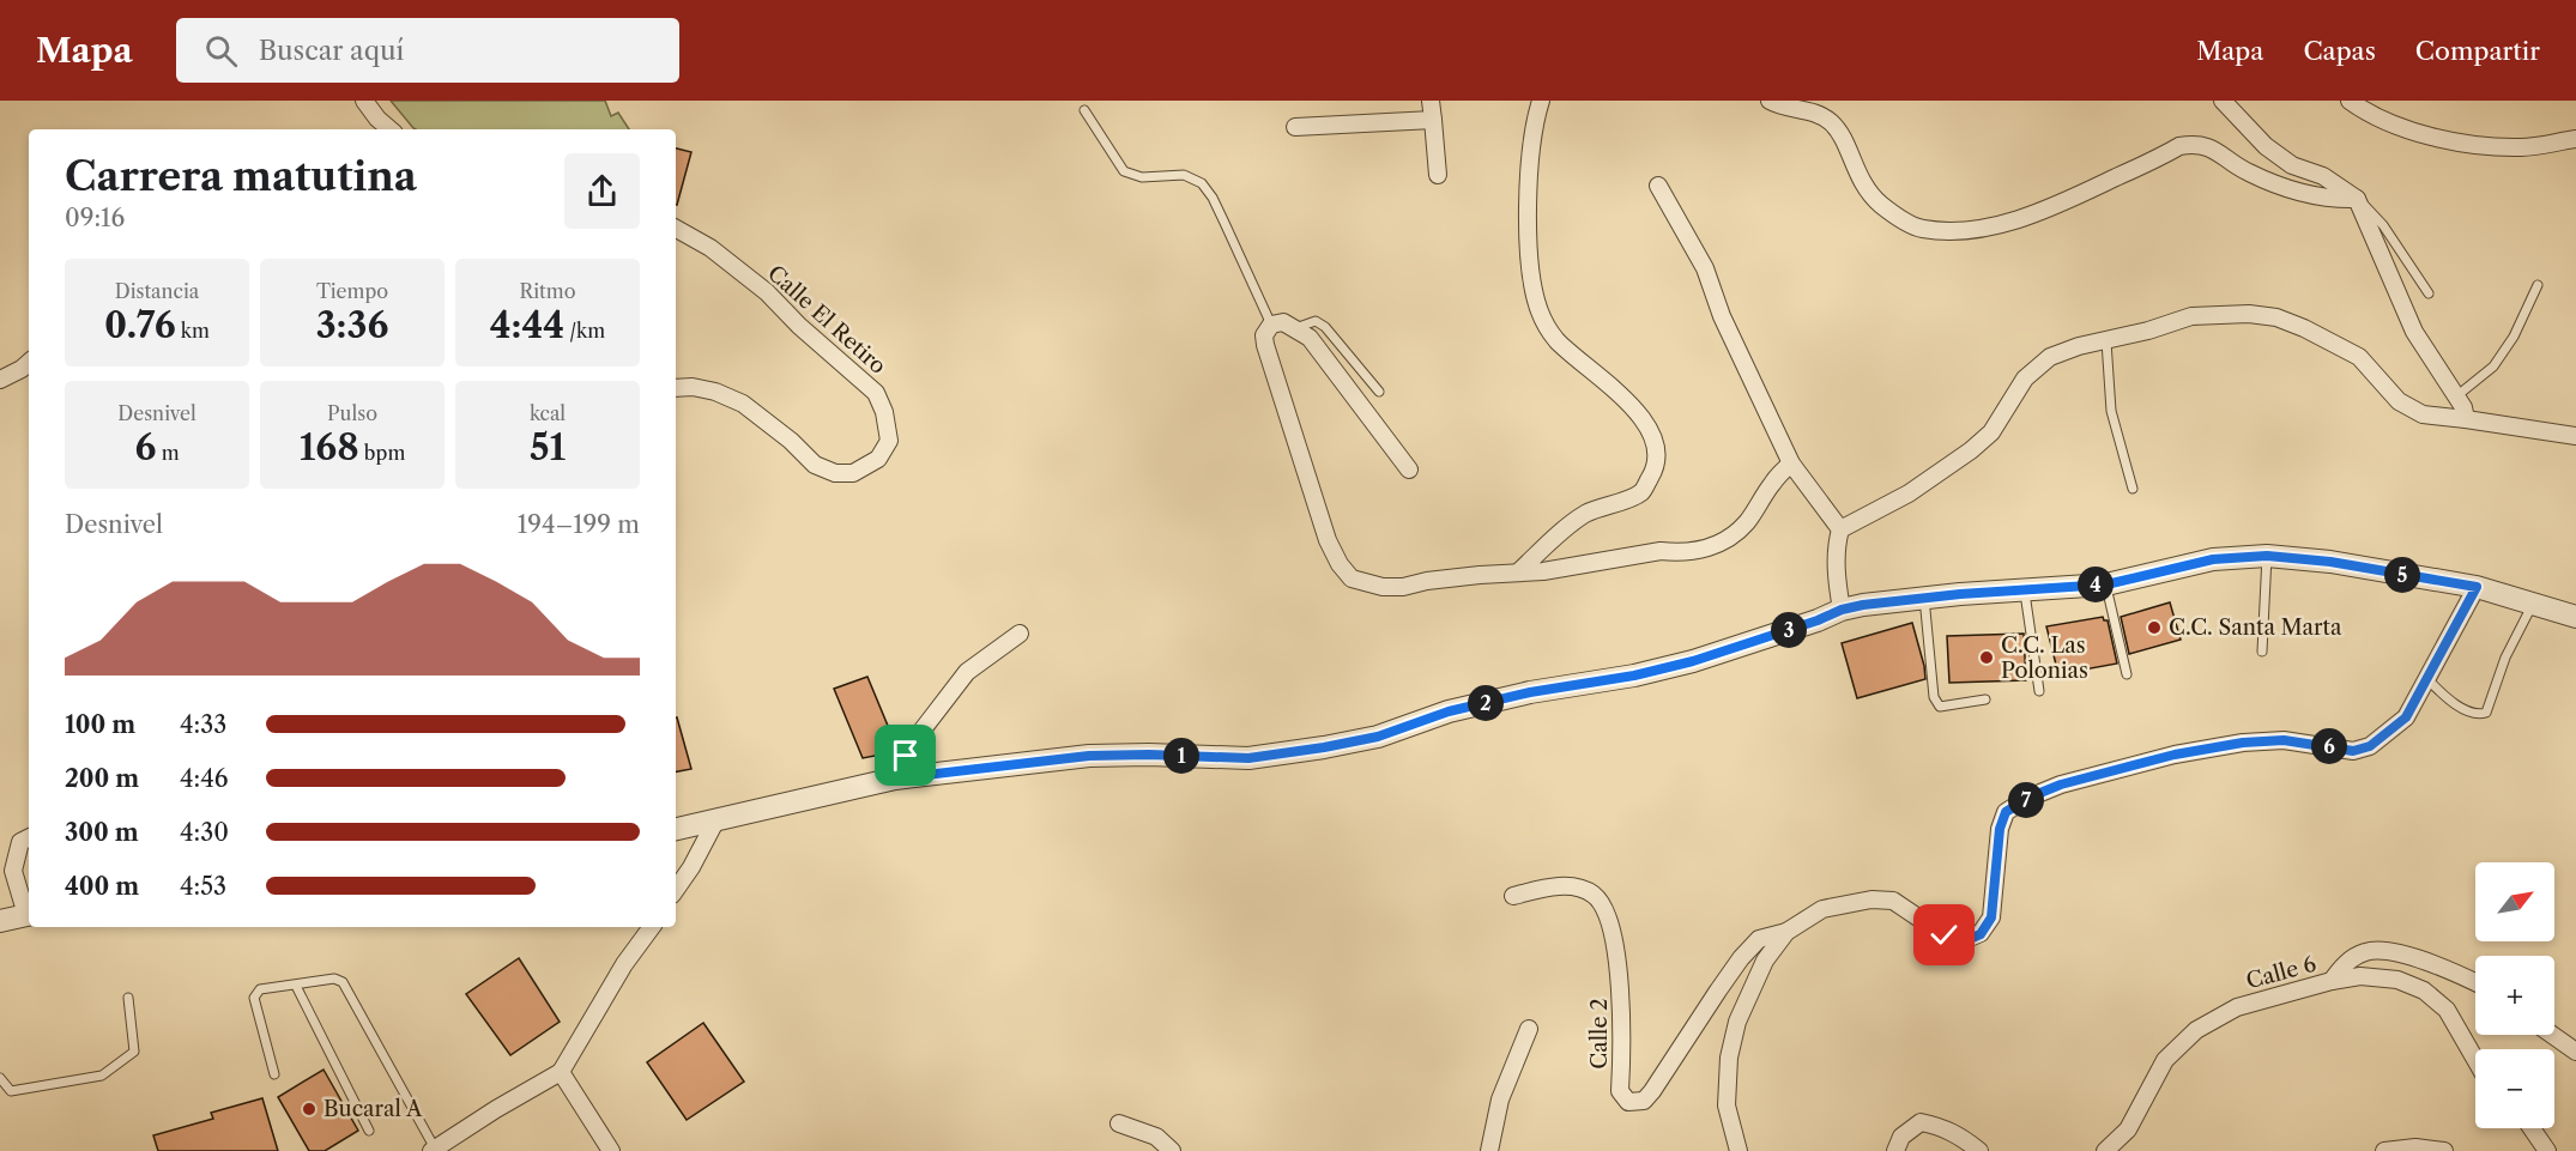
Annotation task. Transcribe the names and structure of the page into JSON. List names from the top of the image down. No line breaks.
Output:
{"streets":{"street":["Calle El Retiro","Calle 6","Calle 2"]},"places":["C.C. Santa Marta","C.C. Las Polonias","Bucaral A"],"north":"top right","page":{"header":"Mapa","search":"Buscar aquí","nav":["Mapa","Capas","Compartir"],"heading":["Carrera matutina","09:16"],"stats":[["Distancia","0.76 km"],["Tiempo","3:36"],["Ritmo","4:44 /km"],["Desnivel","6 m"],["Pulso","168 bpm"],["kcal","51"]],"chart":["Desnivel","194–199 m"],"pins":["5","4","3","2","6","1","7"],"list":[{"name":"100 m","note":"4:33"},{"name":"200 m","note":"4:46"},{"name":"300 m","note":"4:30"},{"name":"400 m","note":"4:53"}],"map_buttons":["+","−"]}}
